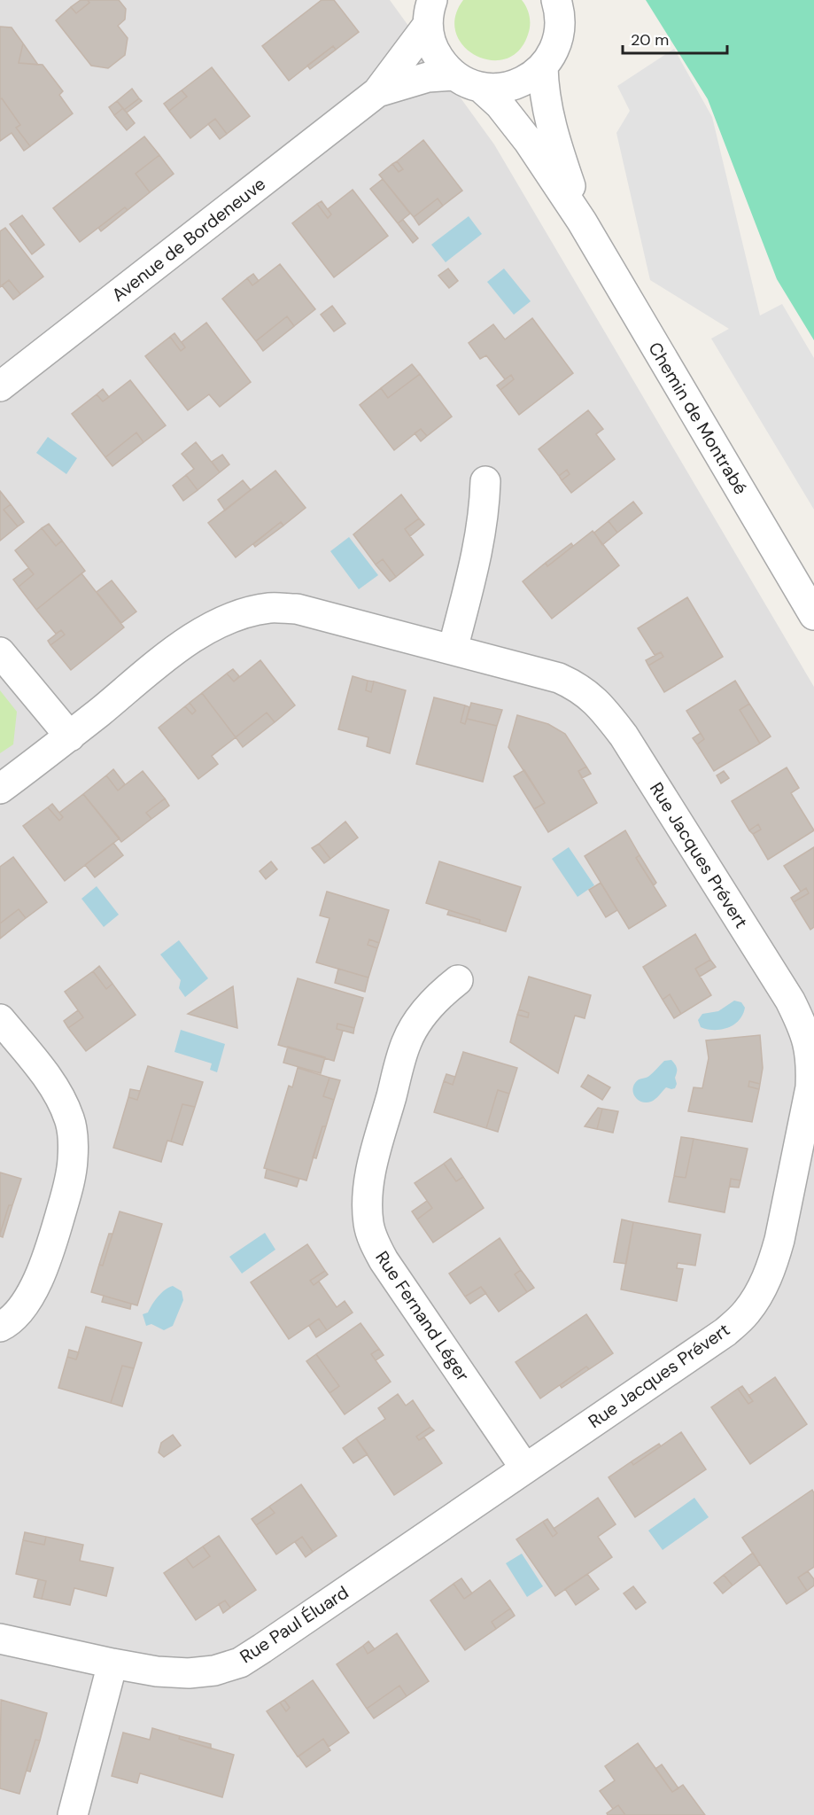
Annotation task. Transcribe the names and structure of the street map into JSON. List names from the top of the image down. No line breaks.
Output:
{"streets":{"street":["Avenue de Bordeneuve","Chemin de Montrabé","Rue Jacques Prévert","Rue Fernand Léger","Rue Paul Éluard"]},"crossings":[["Avenue de Bordeneuve","Chemin de Montrabé"],["Rue Jacques Prévert","Rue Fernand Léger"],["Rue Jacques Prévert","Rue Paul Éluard"],["Rue Fernand Léger","Rue Paul Éluard"]],"scale_bar":"20 m"}
